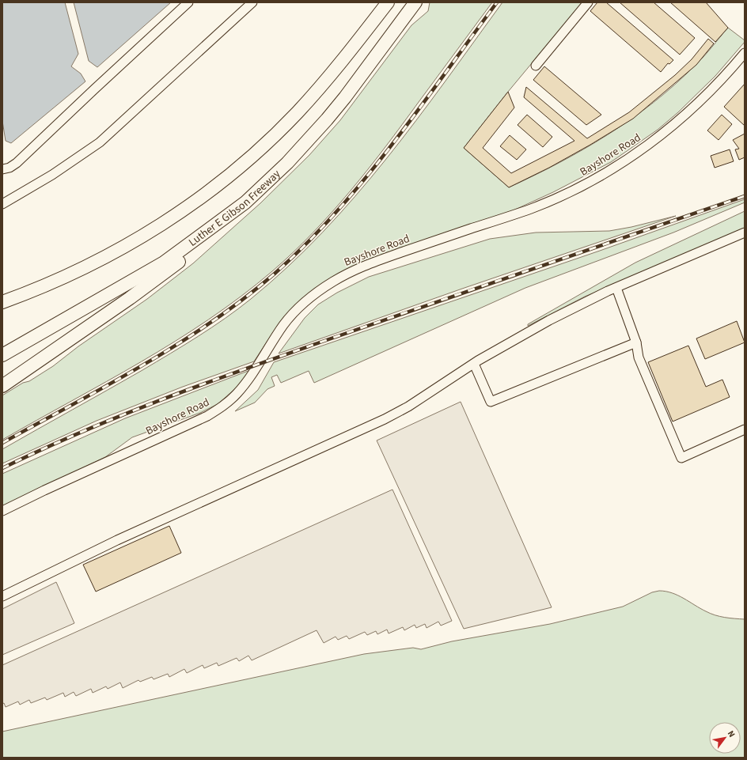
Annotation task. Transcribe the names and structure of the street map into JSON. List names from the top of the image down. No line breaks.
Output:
{"streets":{"highway":["Luther E Gibson Freeway"],"street":["Bayshore Road"]},"north":"top right"}
